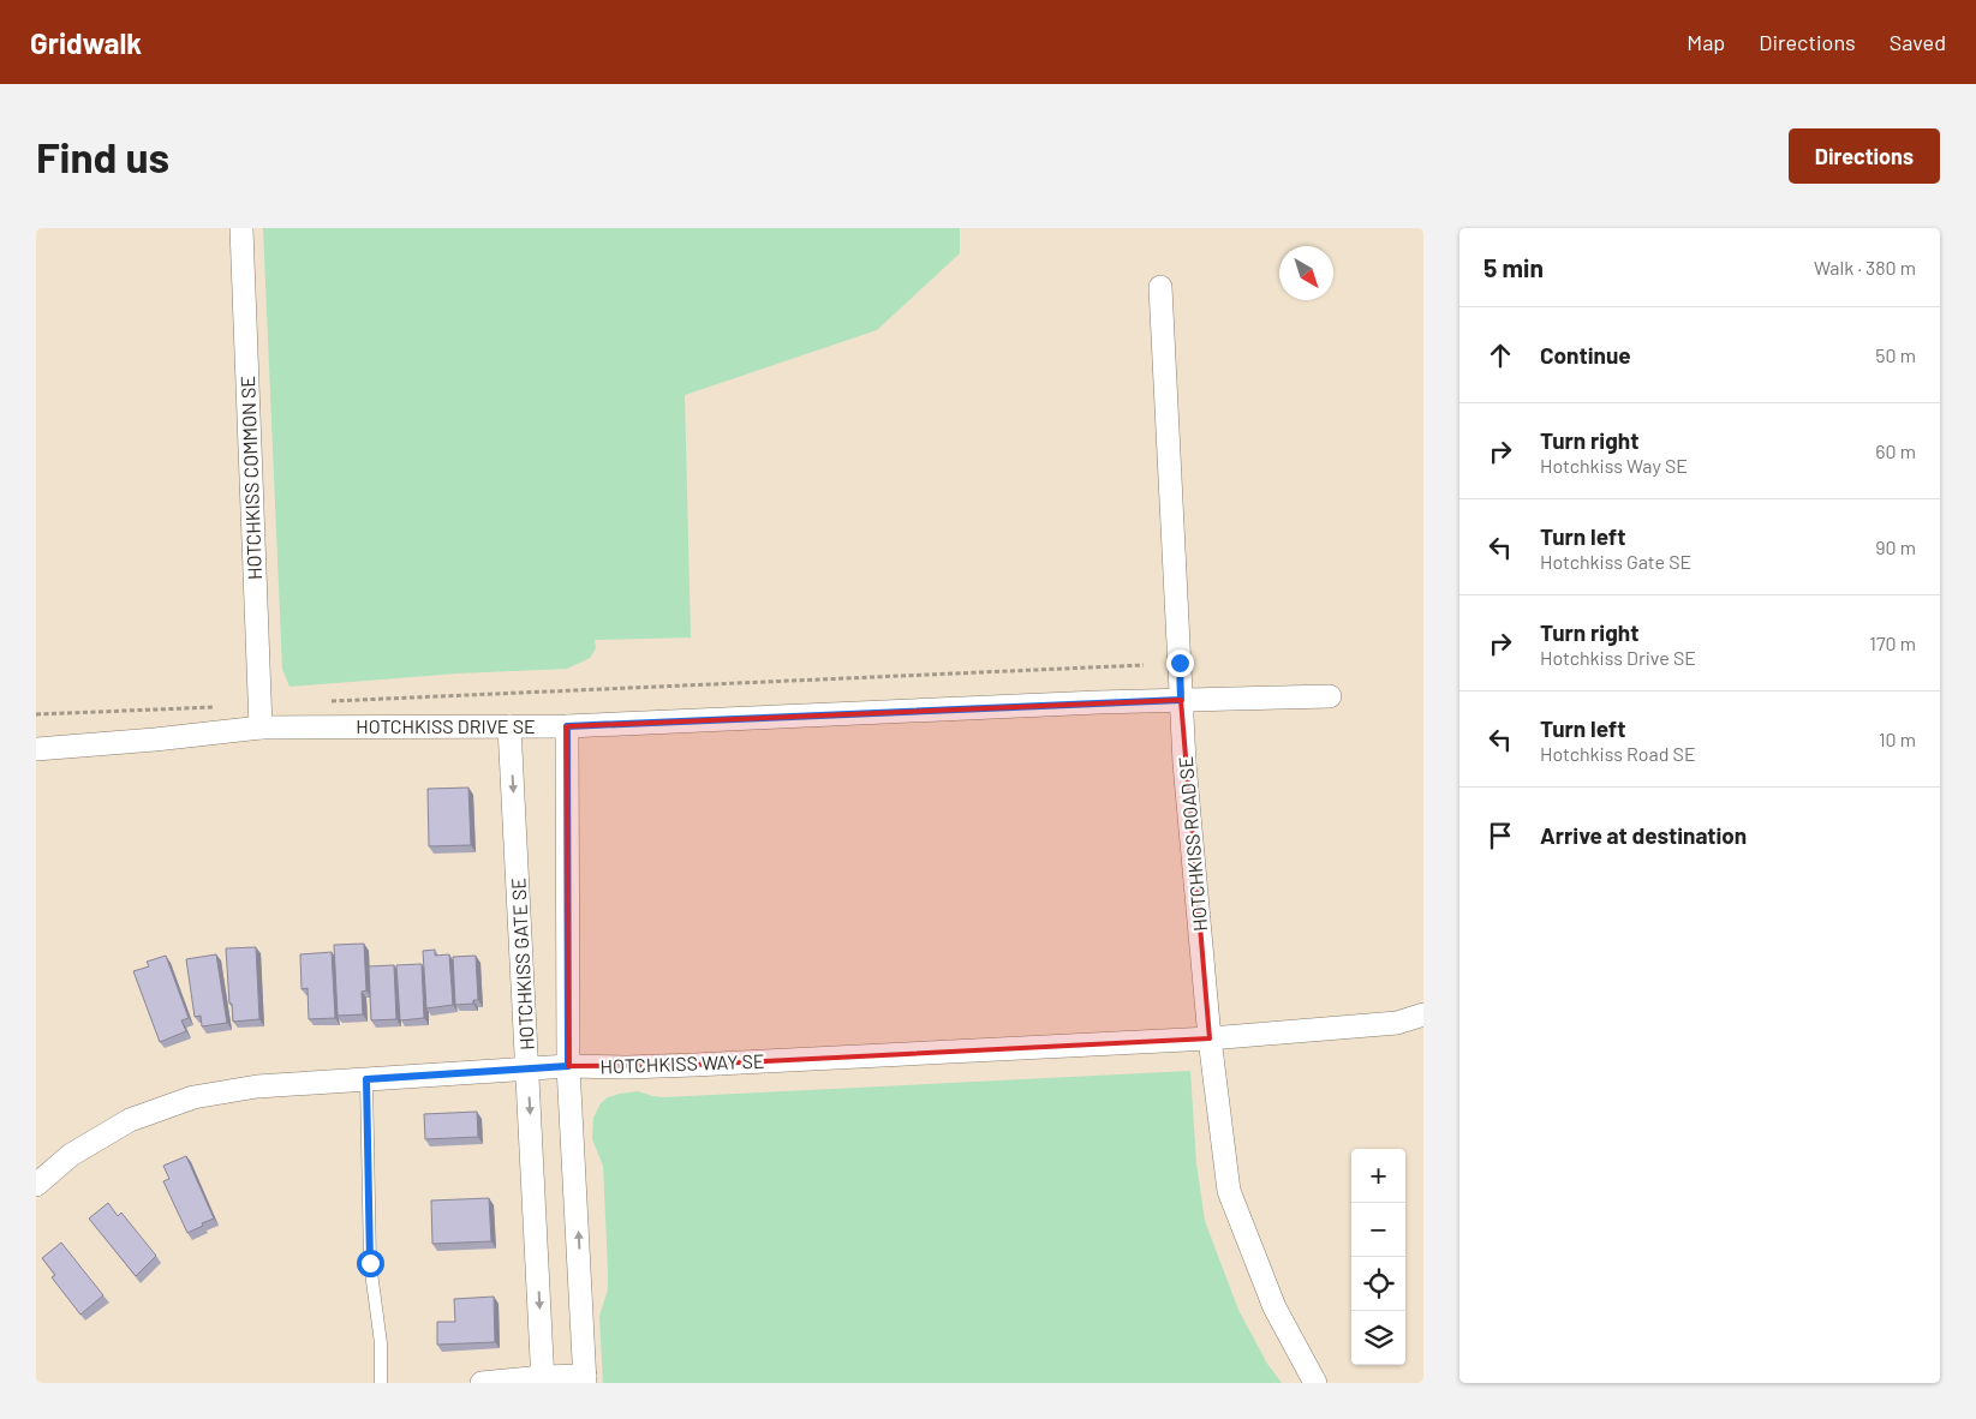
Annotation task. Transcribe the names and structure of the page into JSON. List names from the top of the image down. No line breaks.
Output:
{"streets":{"street":["HOTCHKISS COMMON SE","HOTCHKISS DRIVE SE","HOTCHKISS ROAD SE","HOTCHKISS GATE SE","HOTCHKISS WAY SE"]},"crossings":[["HOTCHKISS COMMON SE","HOTCHKISS DRIVE SE"],["HOTCHKISS DRIVE SE","HOTCHKISS ROAD SE"],["HOTCHKISS DRIVE SE","HOTCHKISS GATE SE"],["HOTCHKISS ROAD SE","HOTCHKISS WAY SE"],["HOTCHKISS GATE SE","HOTCHKISS WAY SE"]],"north":"bottom right","page":{"header":"Gridwalk","nav":["Map","Directions","Saved"],"buttons":"Directions","title":"Find us","heading":["5 min","Walk · 380 m"],"list":[["Continue","50 m"],["Turn right","Hotchkiss Way SE","60 m"],["Turn left","Hotchkiss Gate SE","90 m"],["Turn right","Hotchkiss Drive SE","170 m"],["Turn left","Hotchkiss Road SE","10 m"],"Arrive at destination"],"map_buttons":["+","−"]}}
